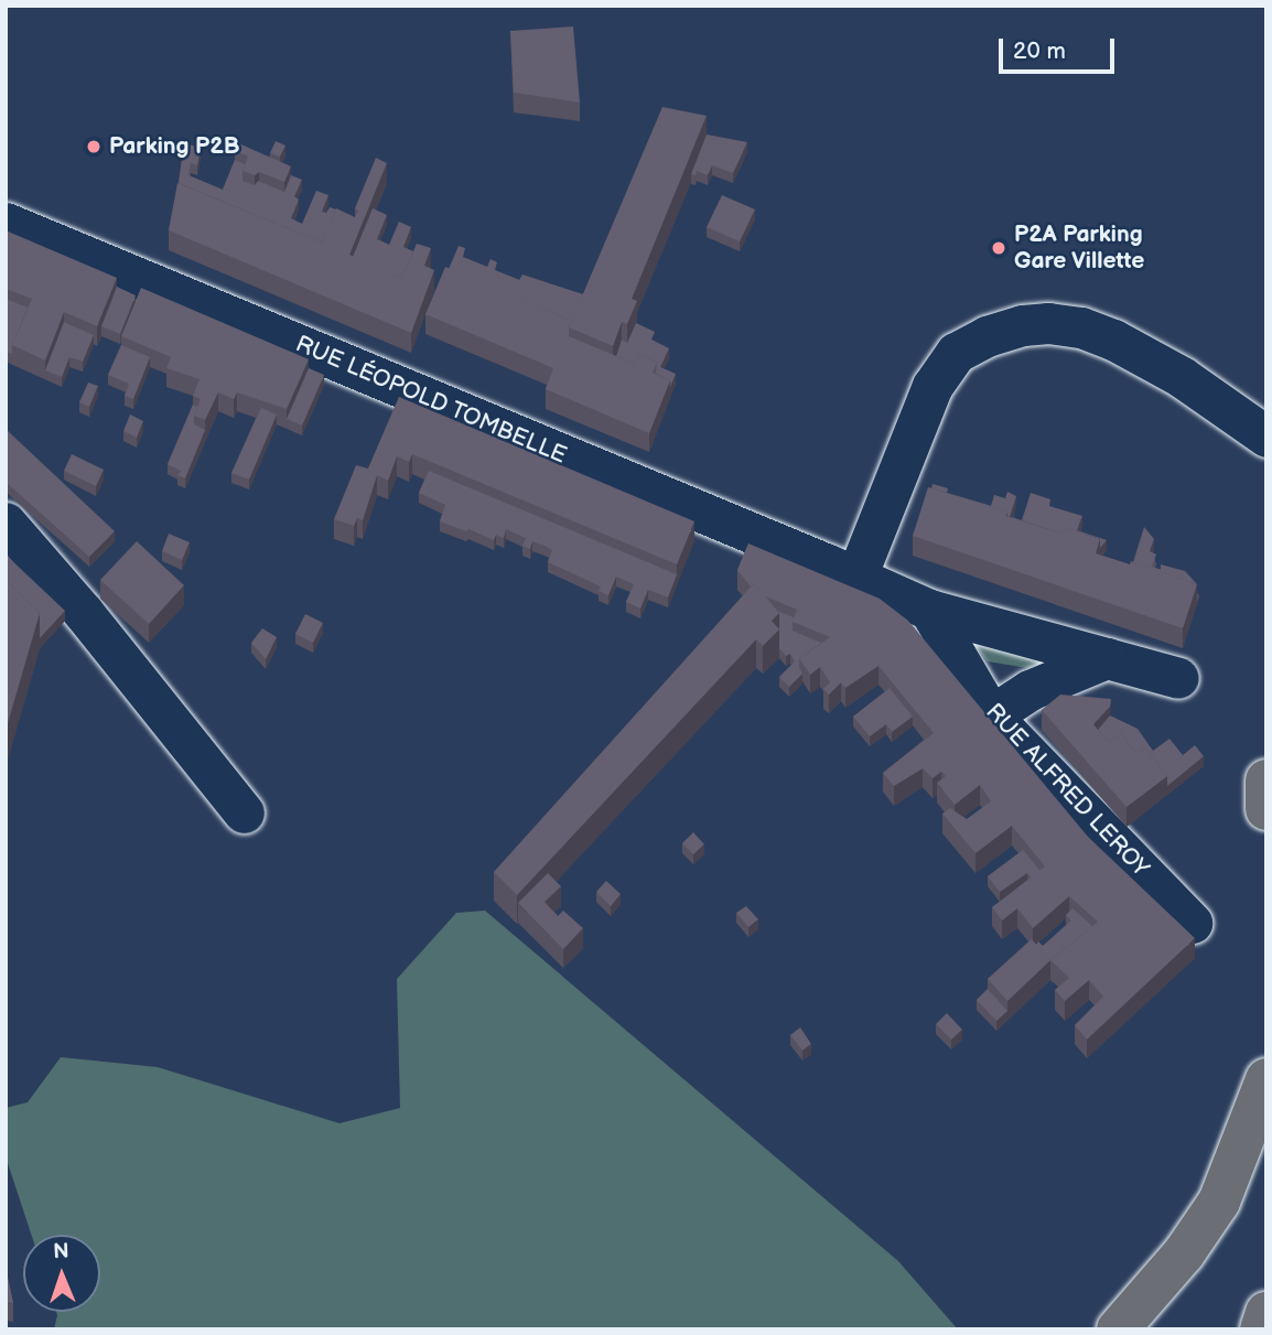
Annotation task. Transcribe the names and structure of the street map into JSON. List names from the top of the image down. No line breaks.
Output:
{"streets":{"street":["RUE LÉOPOLD TOMBELLE","RUE ALFRED LEROY"]},"crossings":[["RUE LÉOPOLD TOMBELLE","RUE ALFRED LEROY"]],"places":["Parking P2B","P2A Parking Gare Villette"],"scale_bar":"20 m","north":"top"}
